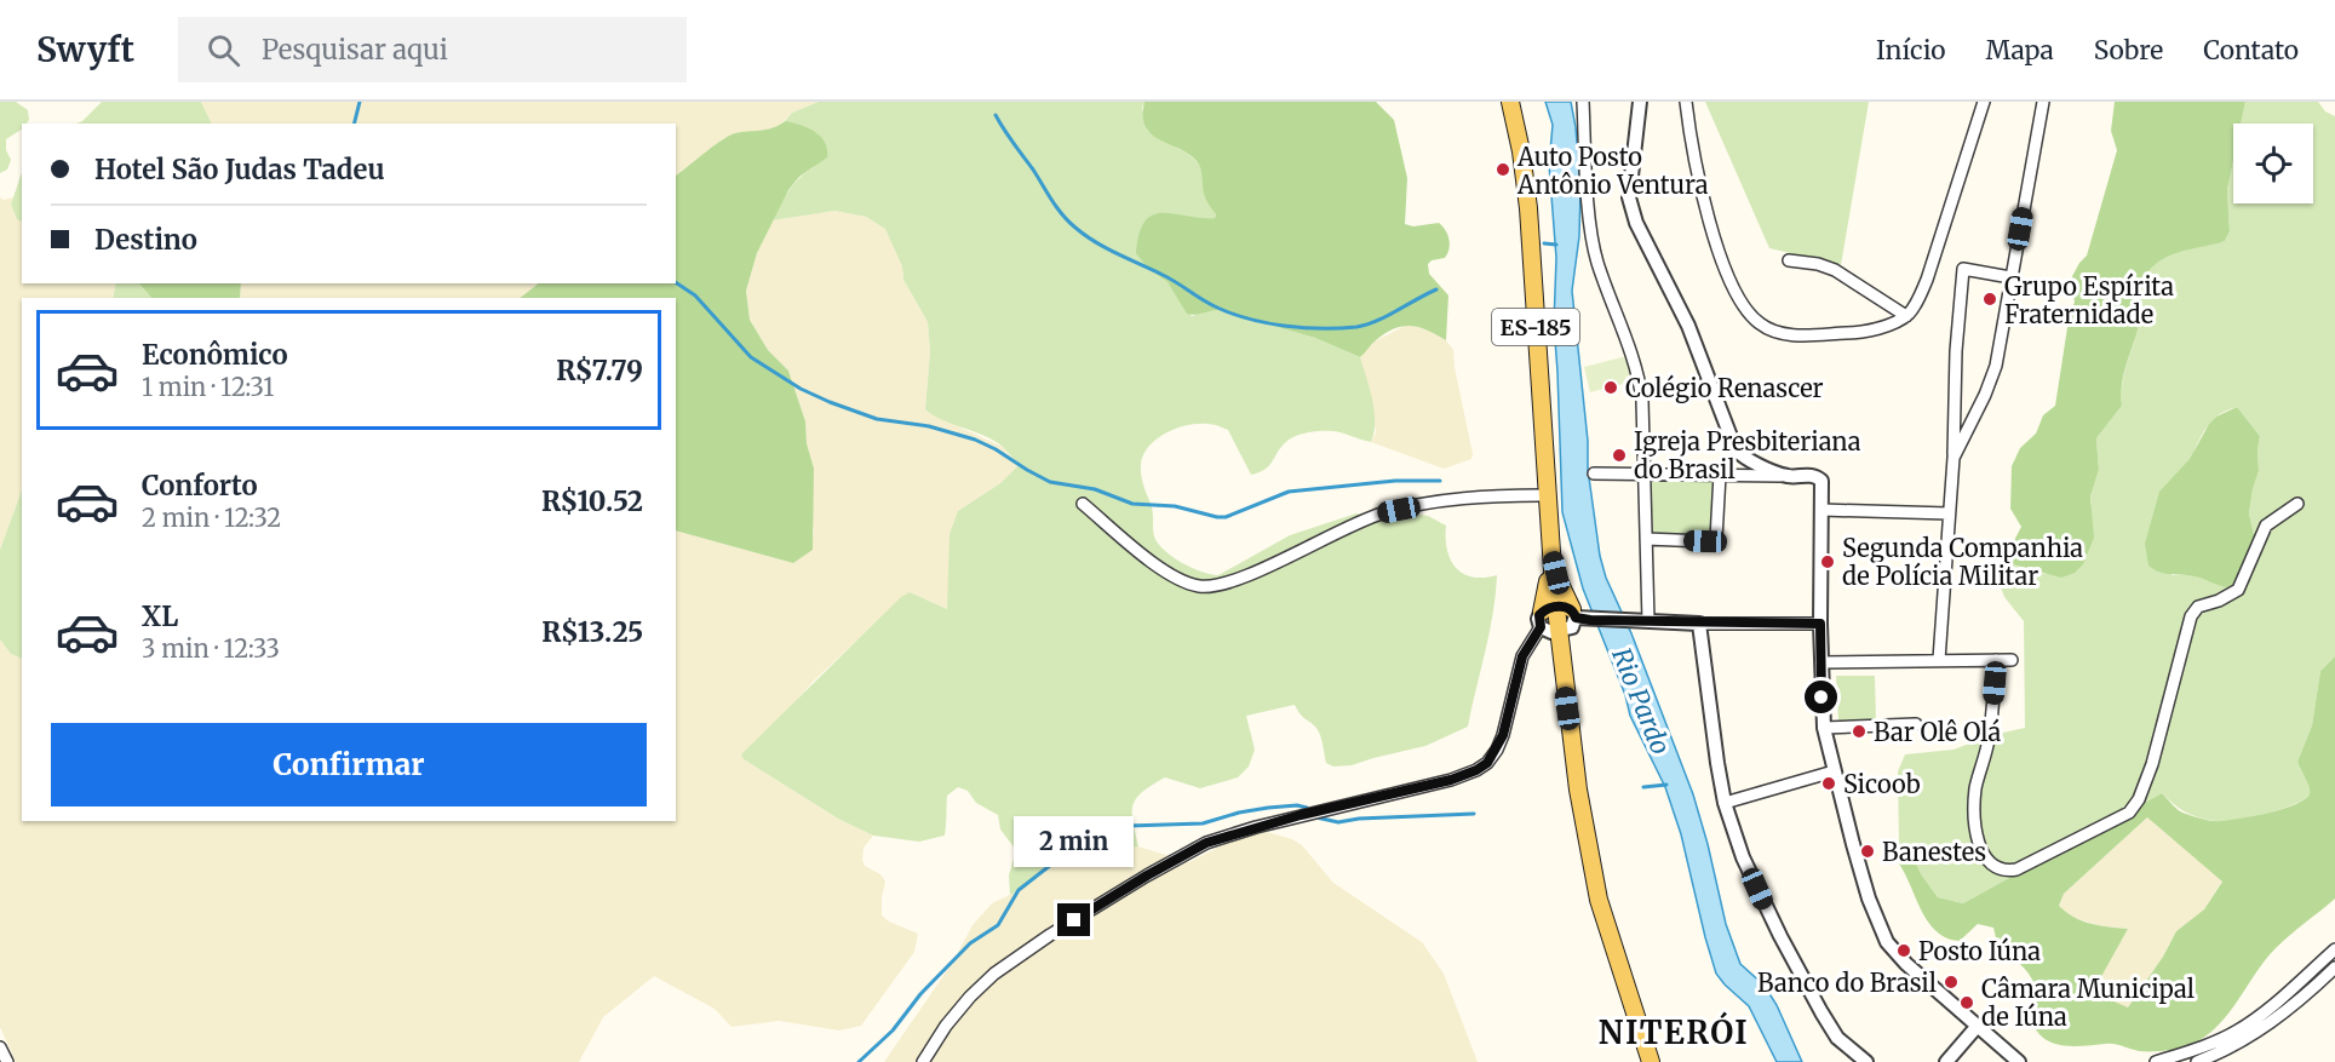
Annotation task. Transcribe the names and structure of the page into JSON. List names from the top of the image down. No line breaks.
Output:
{"streets":{"main road":["ES-185"]},"districts":["NITERÓI"],"water":["Rio Pardo"],"places":["Auto Posto Antônio Ventura","Grupo Espírita Fraternidade","Colégio Renascer","Igreja Presbiteriana do Brasil","Segunda Companhia de Polícia Militar","Bar Olê Olá","Sicoob","Banestes","Posto Iúna","Banco do Brasil","Câmara Municipal de Iúna"],"page":{"header":"Swyft","search":"Pesquisar aqui","nav":["Início","Mapa","Sobre","Contato"],"banner":["Hotel São Judas Tadeu","Destino"],"list":[{"name":"Econômico","note":"1 min · 12:31","value":"R$7.79"},{"name":"Conforto","note":"2 min · 12:32","value":"R$10.52"},{"name":"XL","note":"3 min · 12:33","value":"R$13.25"}],"buttons":"Confirmar","bubble":"2 min"}}
